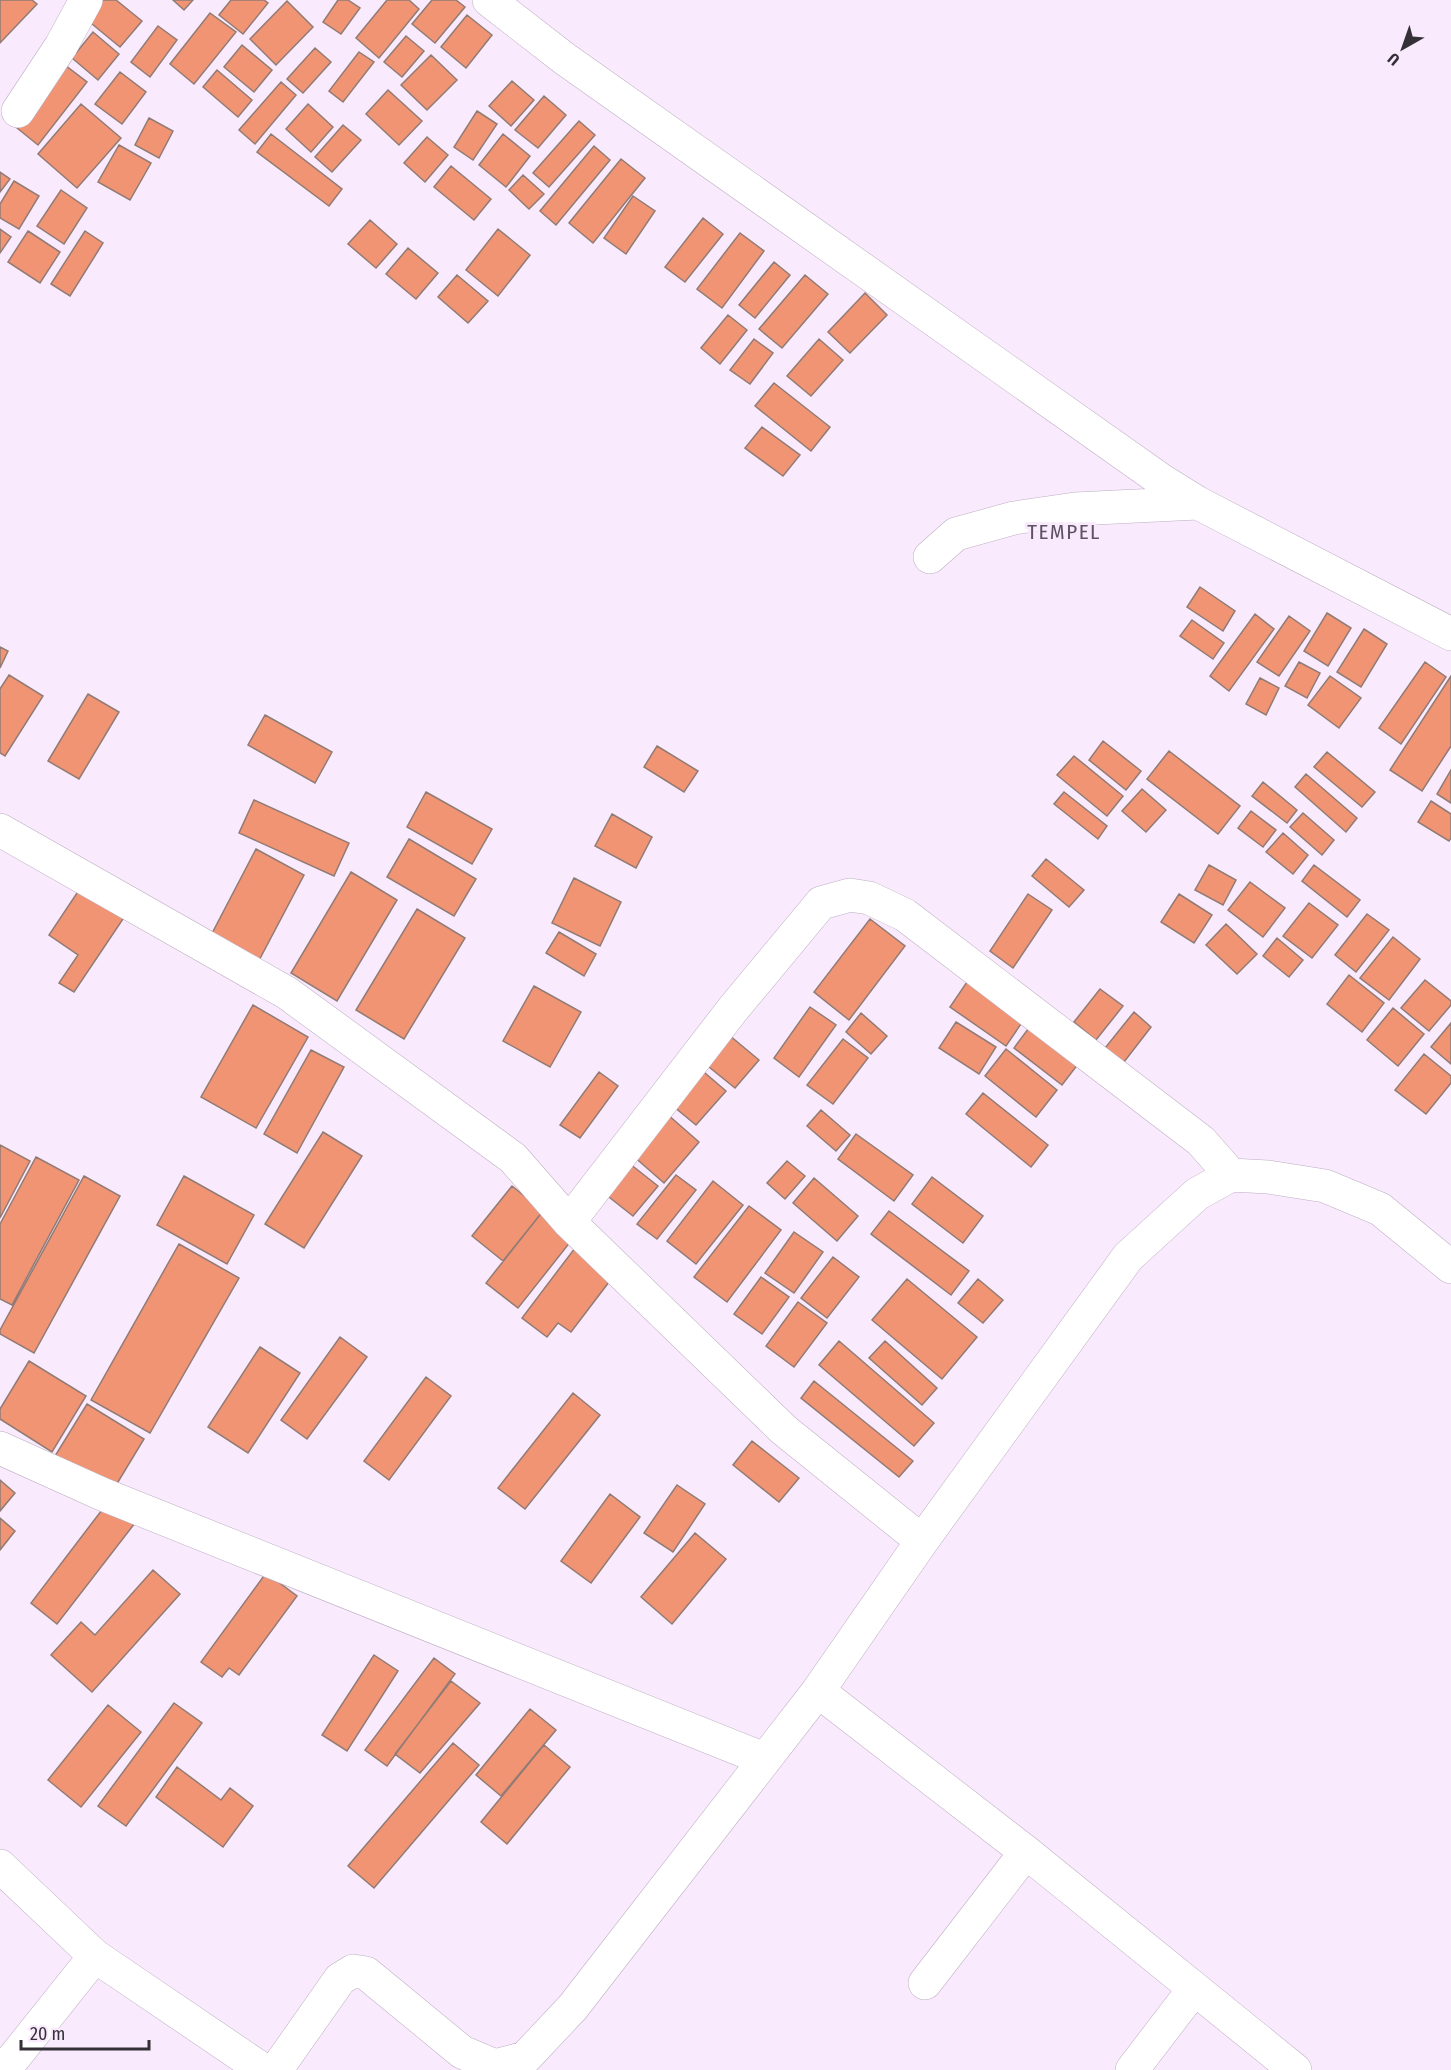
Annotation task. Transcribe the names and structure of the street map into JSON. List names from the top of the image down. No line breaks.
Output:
{"districts":["TEMPEL"],"scale_bar":"20 m","north":"bottom left"}
